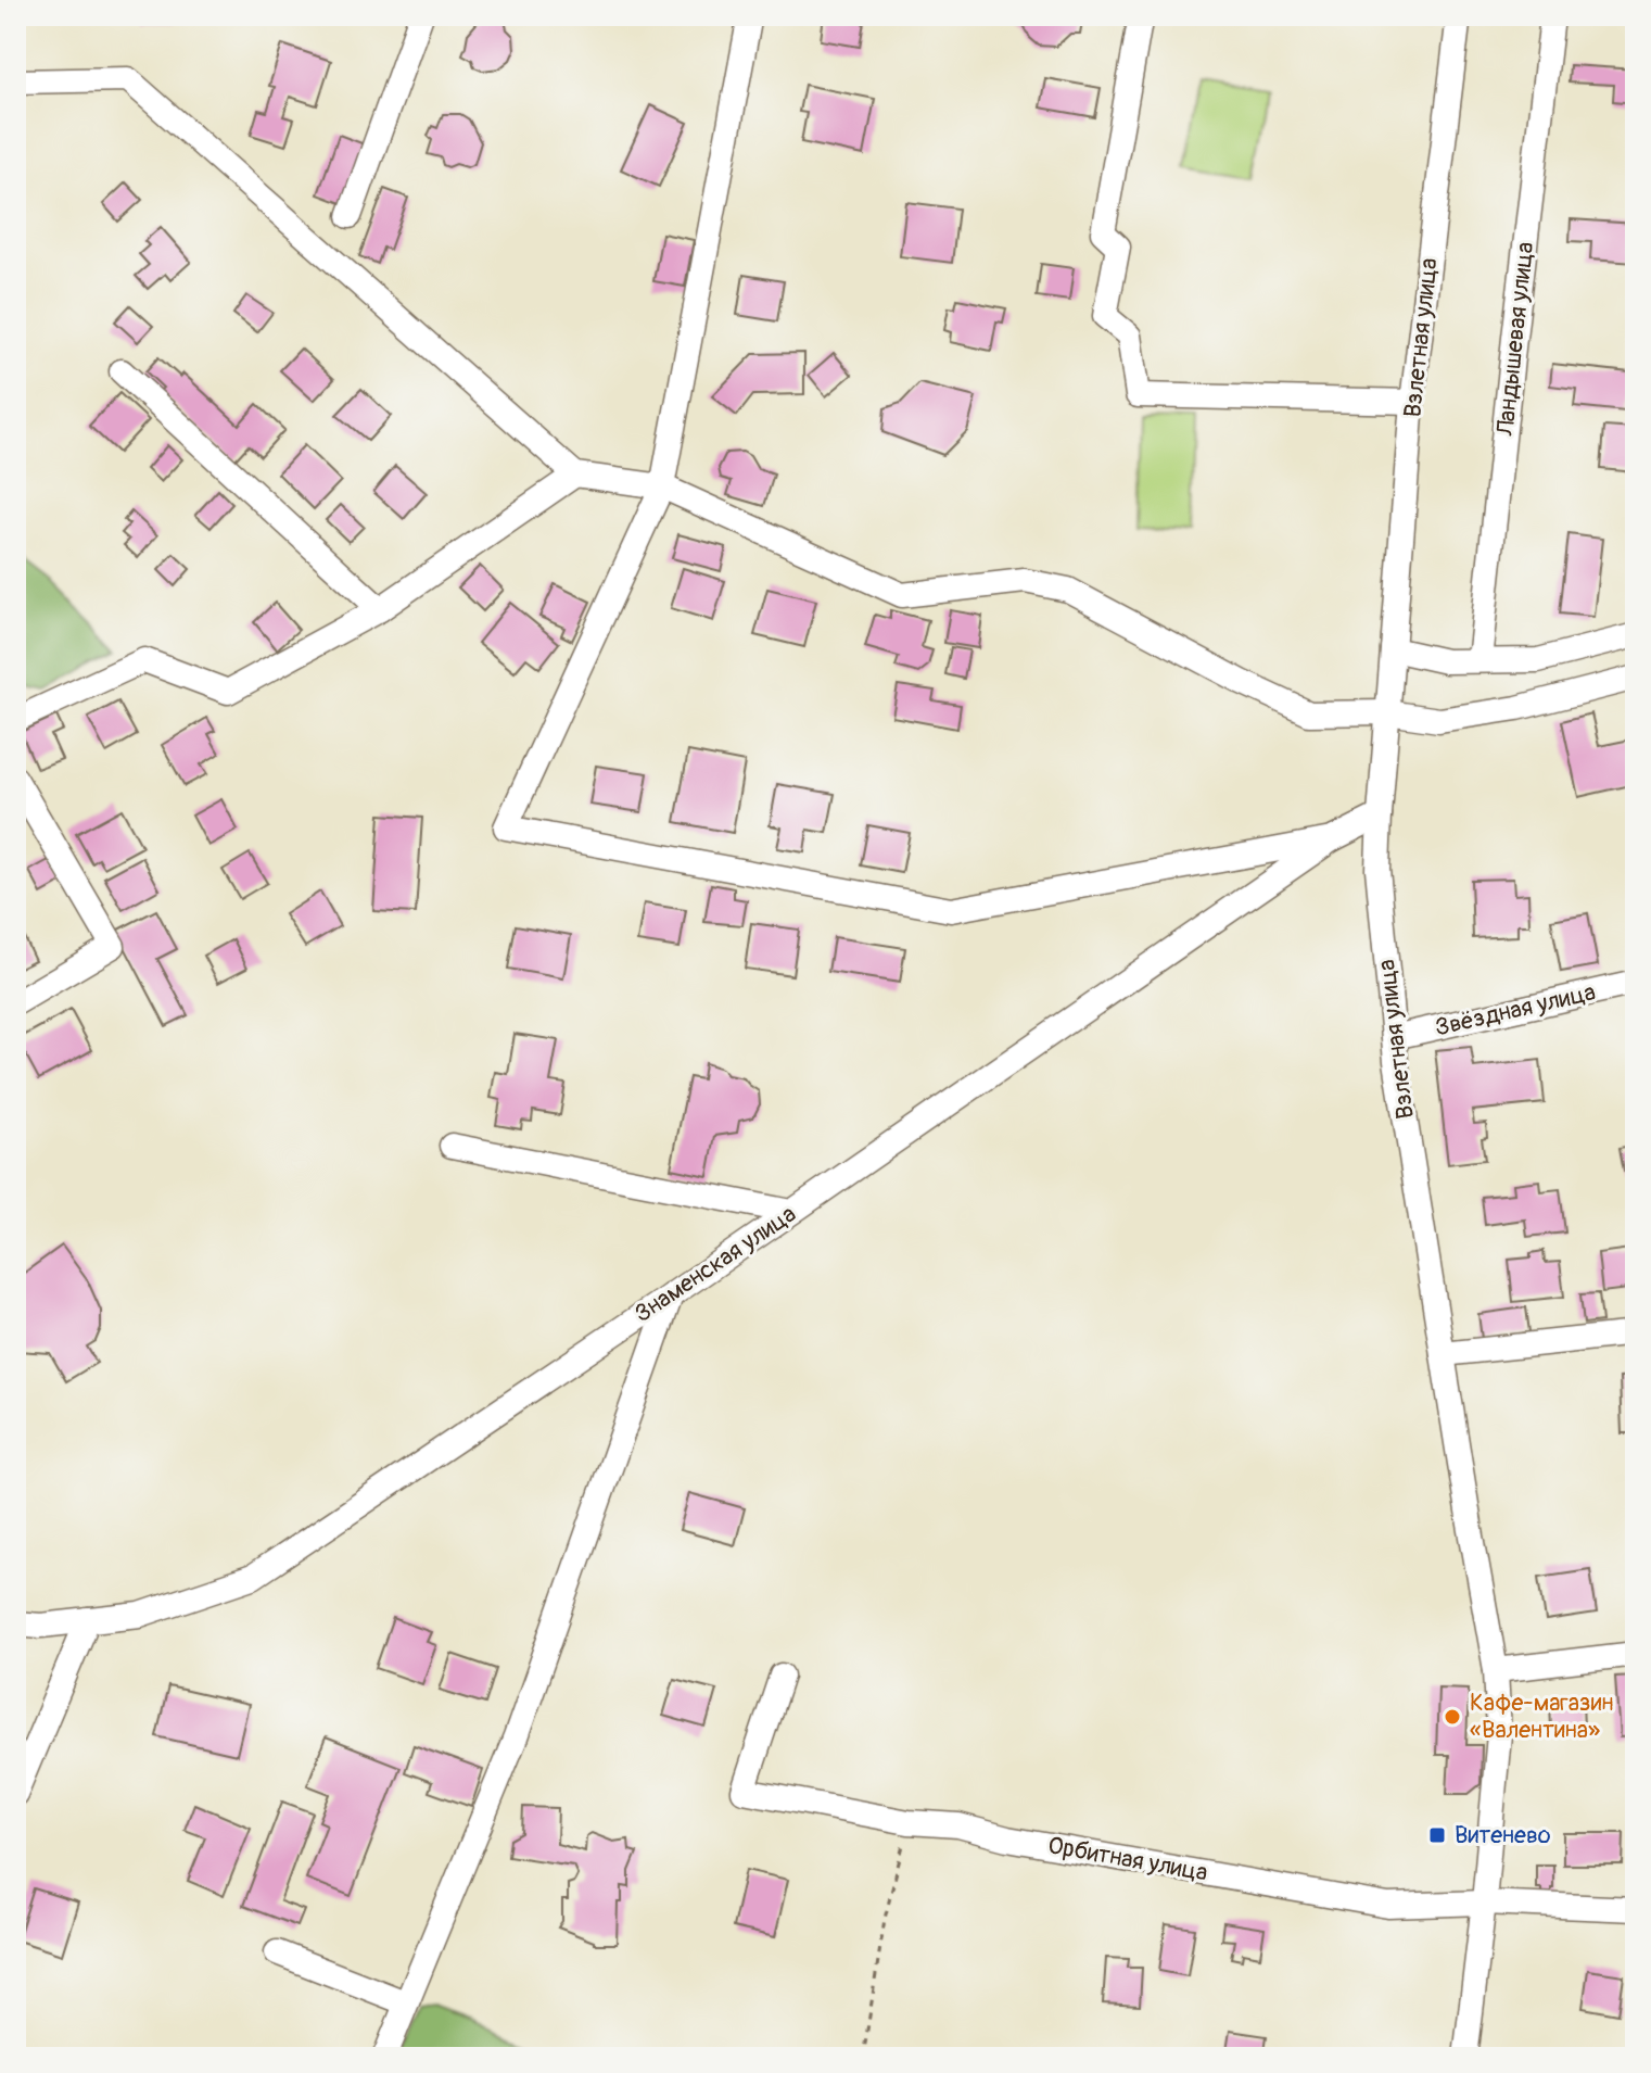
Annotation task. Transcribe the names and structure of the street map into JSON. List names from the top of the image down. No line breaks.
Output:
{"streets":{"street":["Взлетная улица","Ландышевая улица","Звёздная улица","Знаменская улица","Орбитная улица"]},"crossings":[["Взлетная улица","Звёздная улица"],["Взлетная улица","Знаменская улица"],["Взлетная улица","Орбитная улица"]],"places":{"other":["Кафе-магазин «Валентина»"],"transit":["Витенево"]}}
